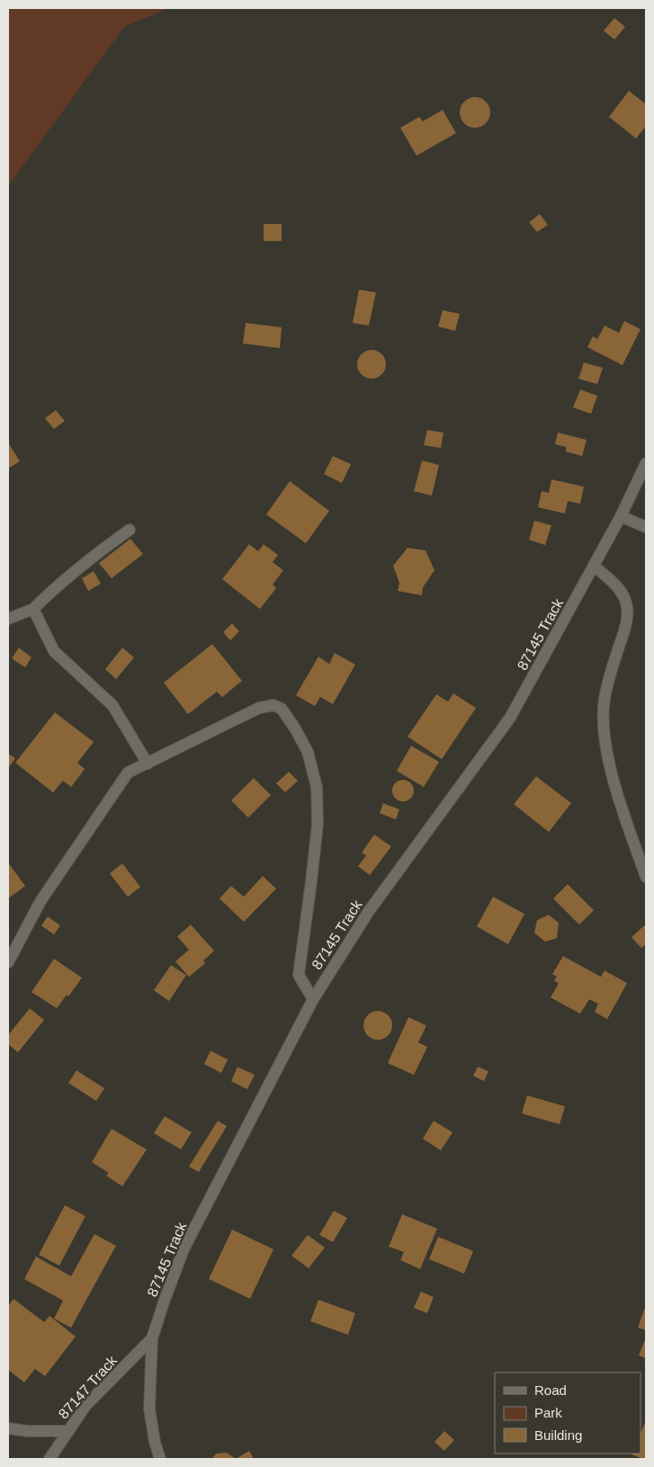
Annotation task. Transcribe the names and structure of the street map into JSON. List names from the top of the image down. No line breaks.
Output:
{"streets":{"street":["87145 Track","87147 Track"]},"crossings":[["87145 Track","87147 Track"]],"legend":["Road","Park","Building"]}
